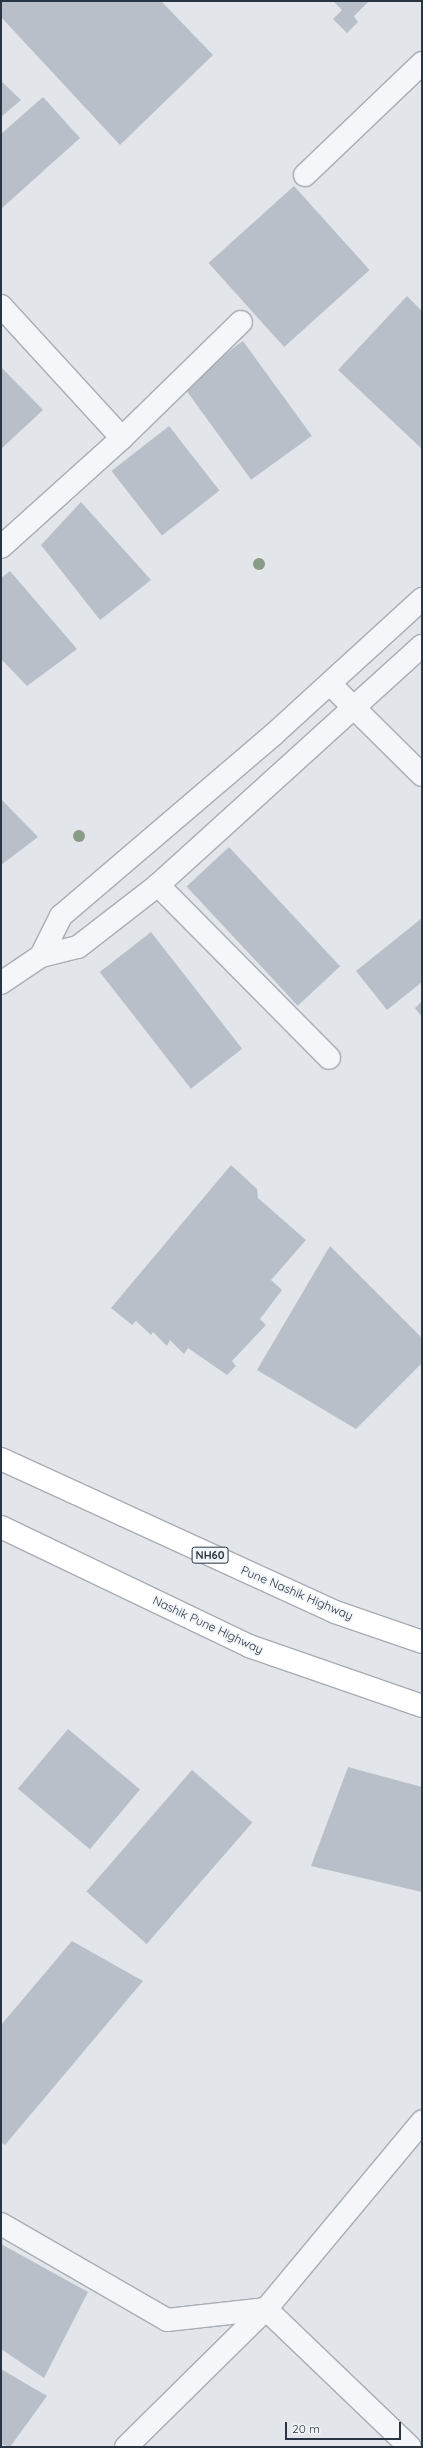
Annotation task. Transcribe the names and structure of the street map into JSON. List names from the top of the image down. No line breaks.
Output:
{"streets":{"highway":["NH60","Pune Nashik Highway","Nashik Pune Highway"]},"scale_bar":"20 m"}
